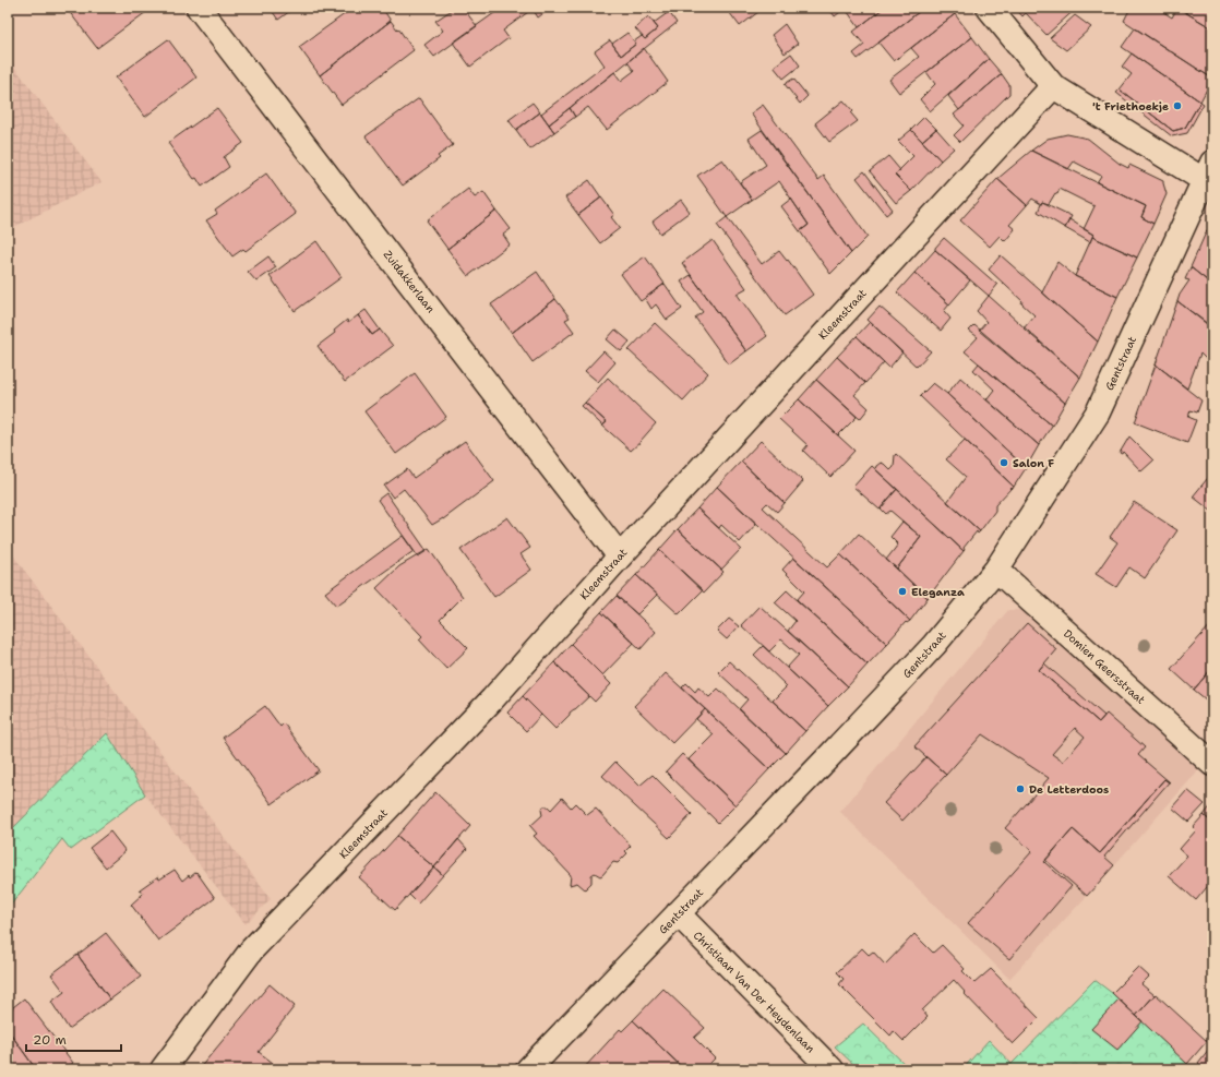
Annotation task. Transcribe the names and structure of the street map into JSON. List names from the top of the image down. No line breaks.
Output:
{"streets":{"street":["Zuidakkerlaan","Kleemstraat","Gentstraat","Domien Geersstraat","Christiaan Van Der Heydenlaan"]},"crossings":[["Zuidakkerlaan","Kleemstraat"],["Gentstraat","Domien Geersstraat"],["Gentstraat","Christiaan Van Der Heydenlaan"]],"places":["'t Friethoekje","Salon F","Eleganza","De Letterdoos"],"scale_bar":"20 m"}
